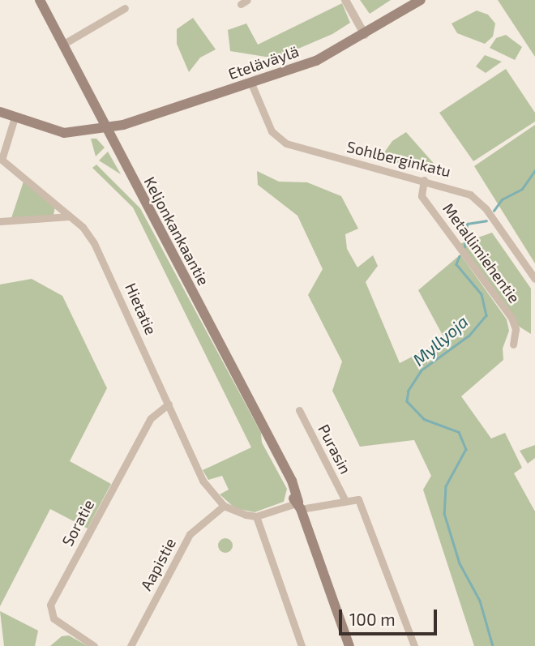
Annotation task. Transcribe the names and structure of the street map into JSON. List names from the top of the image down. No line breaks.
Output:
{"streets":{"main road":["Eteläväylä","Keljonkankaantie"],"street":["Sohlberginkatu","Metallimiehentie","Hietatie","Purasin","Soratie","Aapistie"]},"crossings":[["Eteläväylä","Sohlberginkatu"],["Eteläväylä","Keljonkankaantie"],["Eteläväylä","Hietatie"],["Sohlberginkatu","Metallimiehentie"],["Hietatie","Soratie"],["Hietatie","Aapistie"]],"water":["Myllyoja"],"scale_bar":"100 m"}
